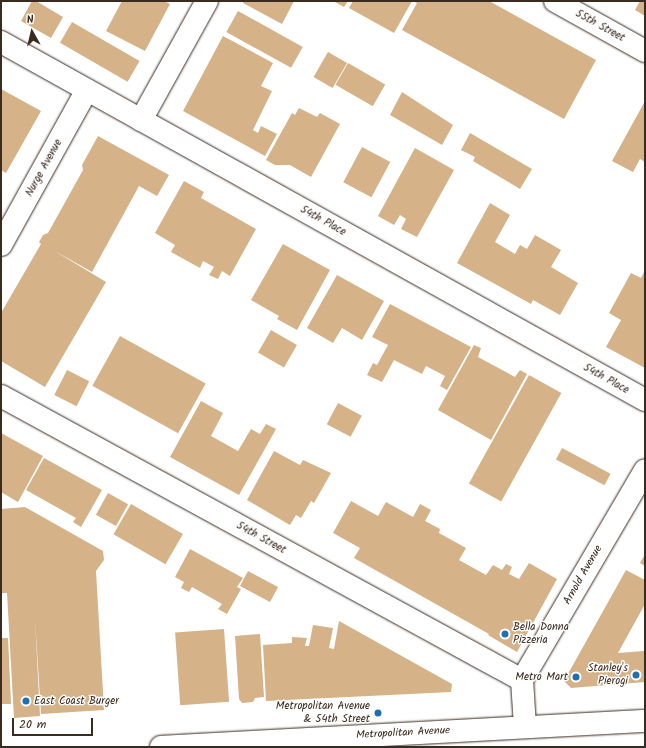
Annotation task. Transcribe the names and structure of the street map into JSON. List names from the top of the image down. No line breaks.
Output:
{"streets":{"street":["55th Street","Nurge Avenue","54th Place","54th Street","Arnold Avenue","Metropolitan Avenue"]},"crossings":[["Nurge Avenue","54th Place"],["54th Street","Arnold Avenue"]],"places":["Bella Donna Pizzeria","Stanley's Pierogi","Metro Mart","East Coast Burger","Metropolitan Avenue & 54th Street"],"scale_bar":"20 m","north":"top"}
